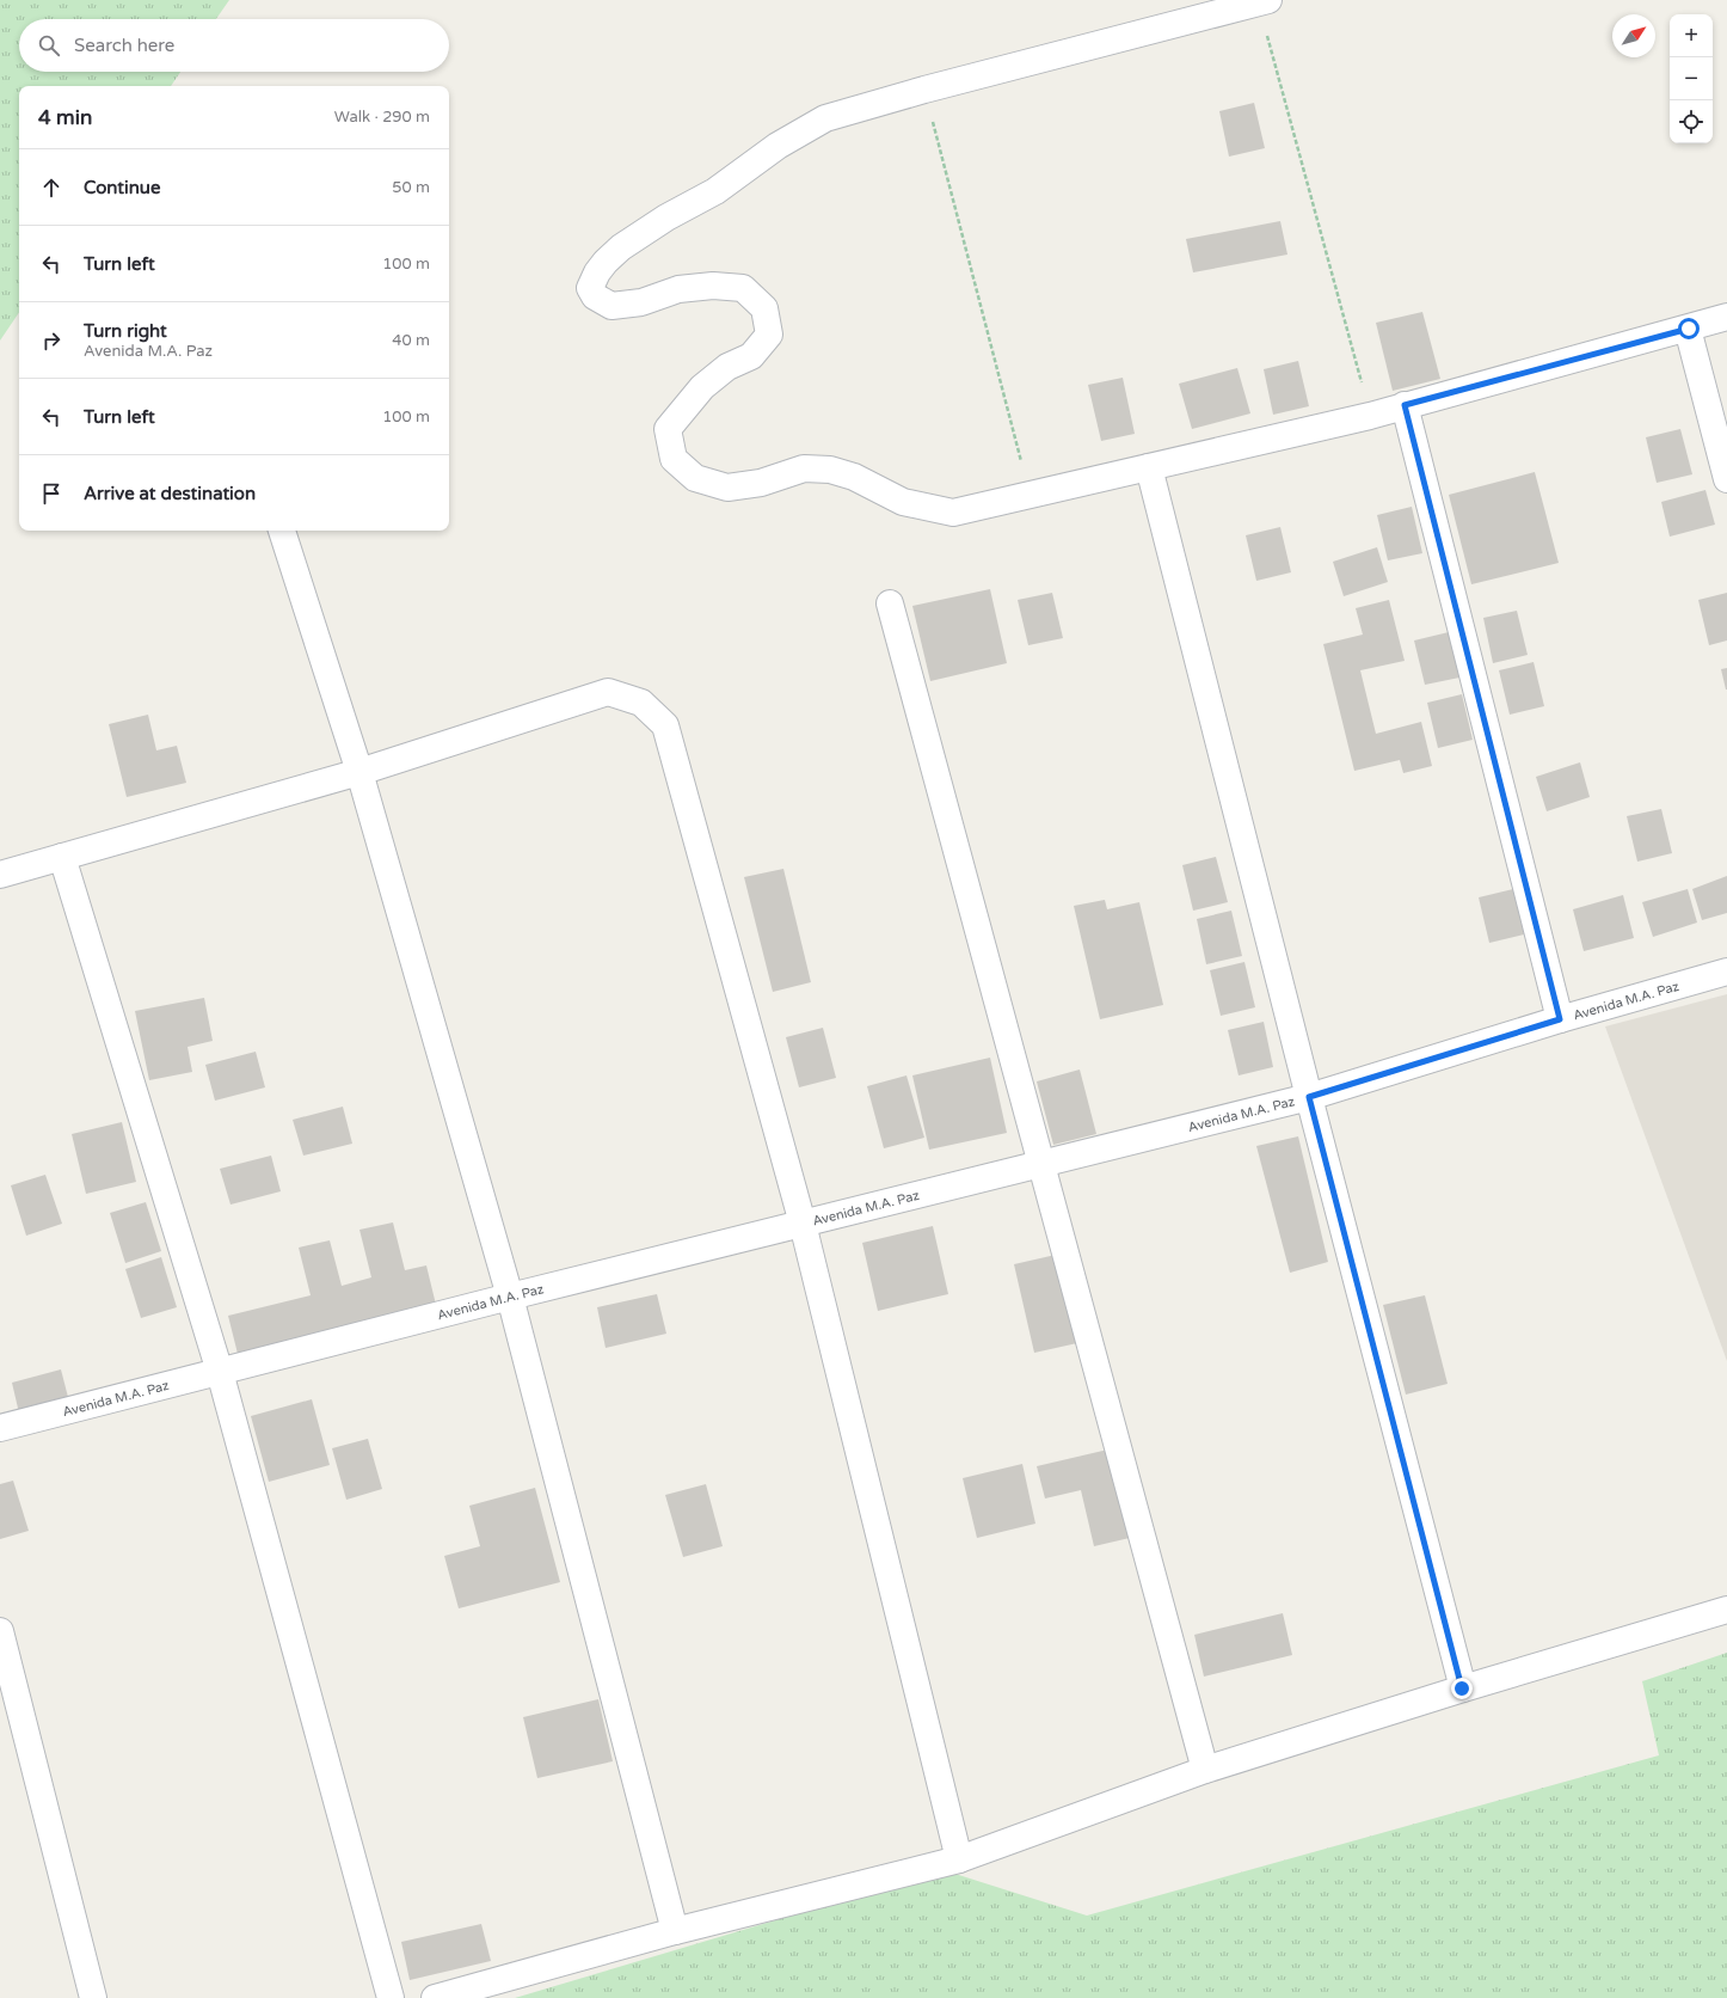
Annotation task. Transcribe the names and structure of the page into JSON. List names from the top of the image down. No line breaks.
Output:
{"streets":{"street":["Avenida M.A. Paz"]},"north":"top right","page":{"map_buttons":["+","−"],"search":"Search here","heading":["4 min","Walk · 290 m"],"list":[["Continue","50 m"],["Turn left","100 m"],["Turn right","Avenida M.A. Paz","40 m"],["Turn left","100 m"],"Arrive at destination"]}}
